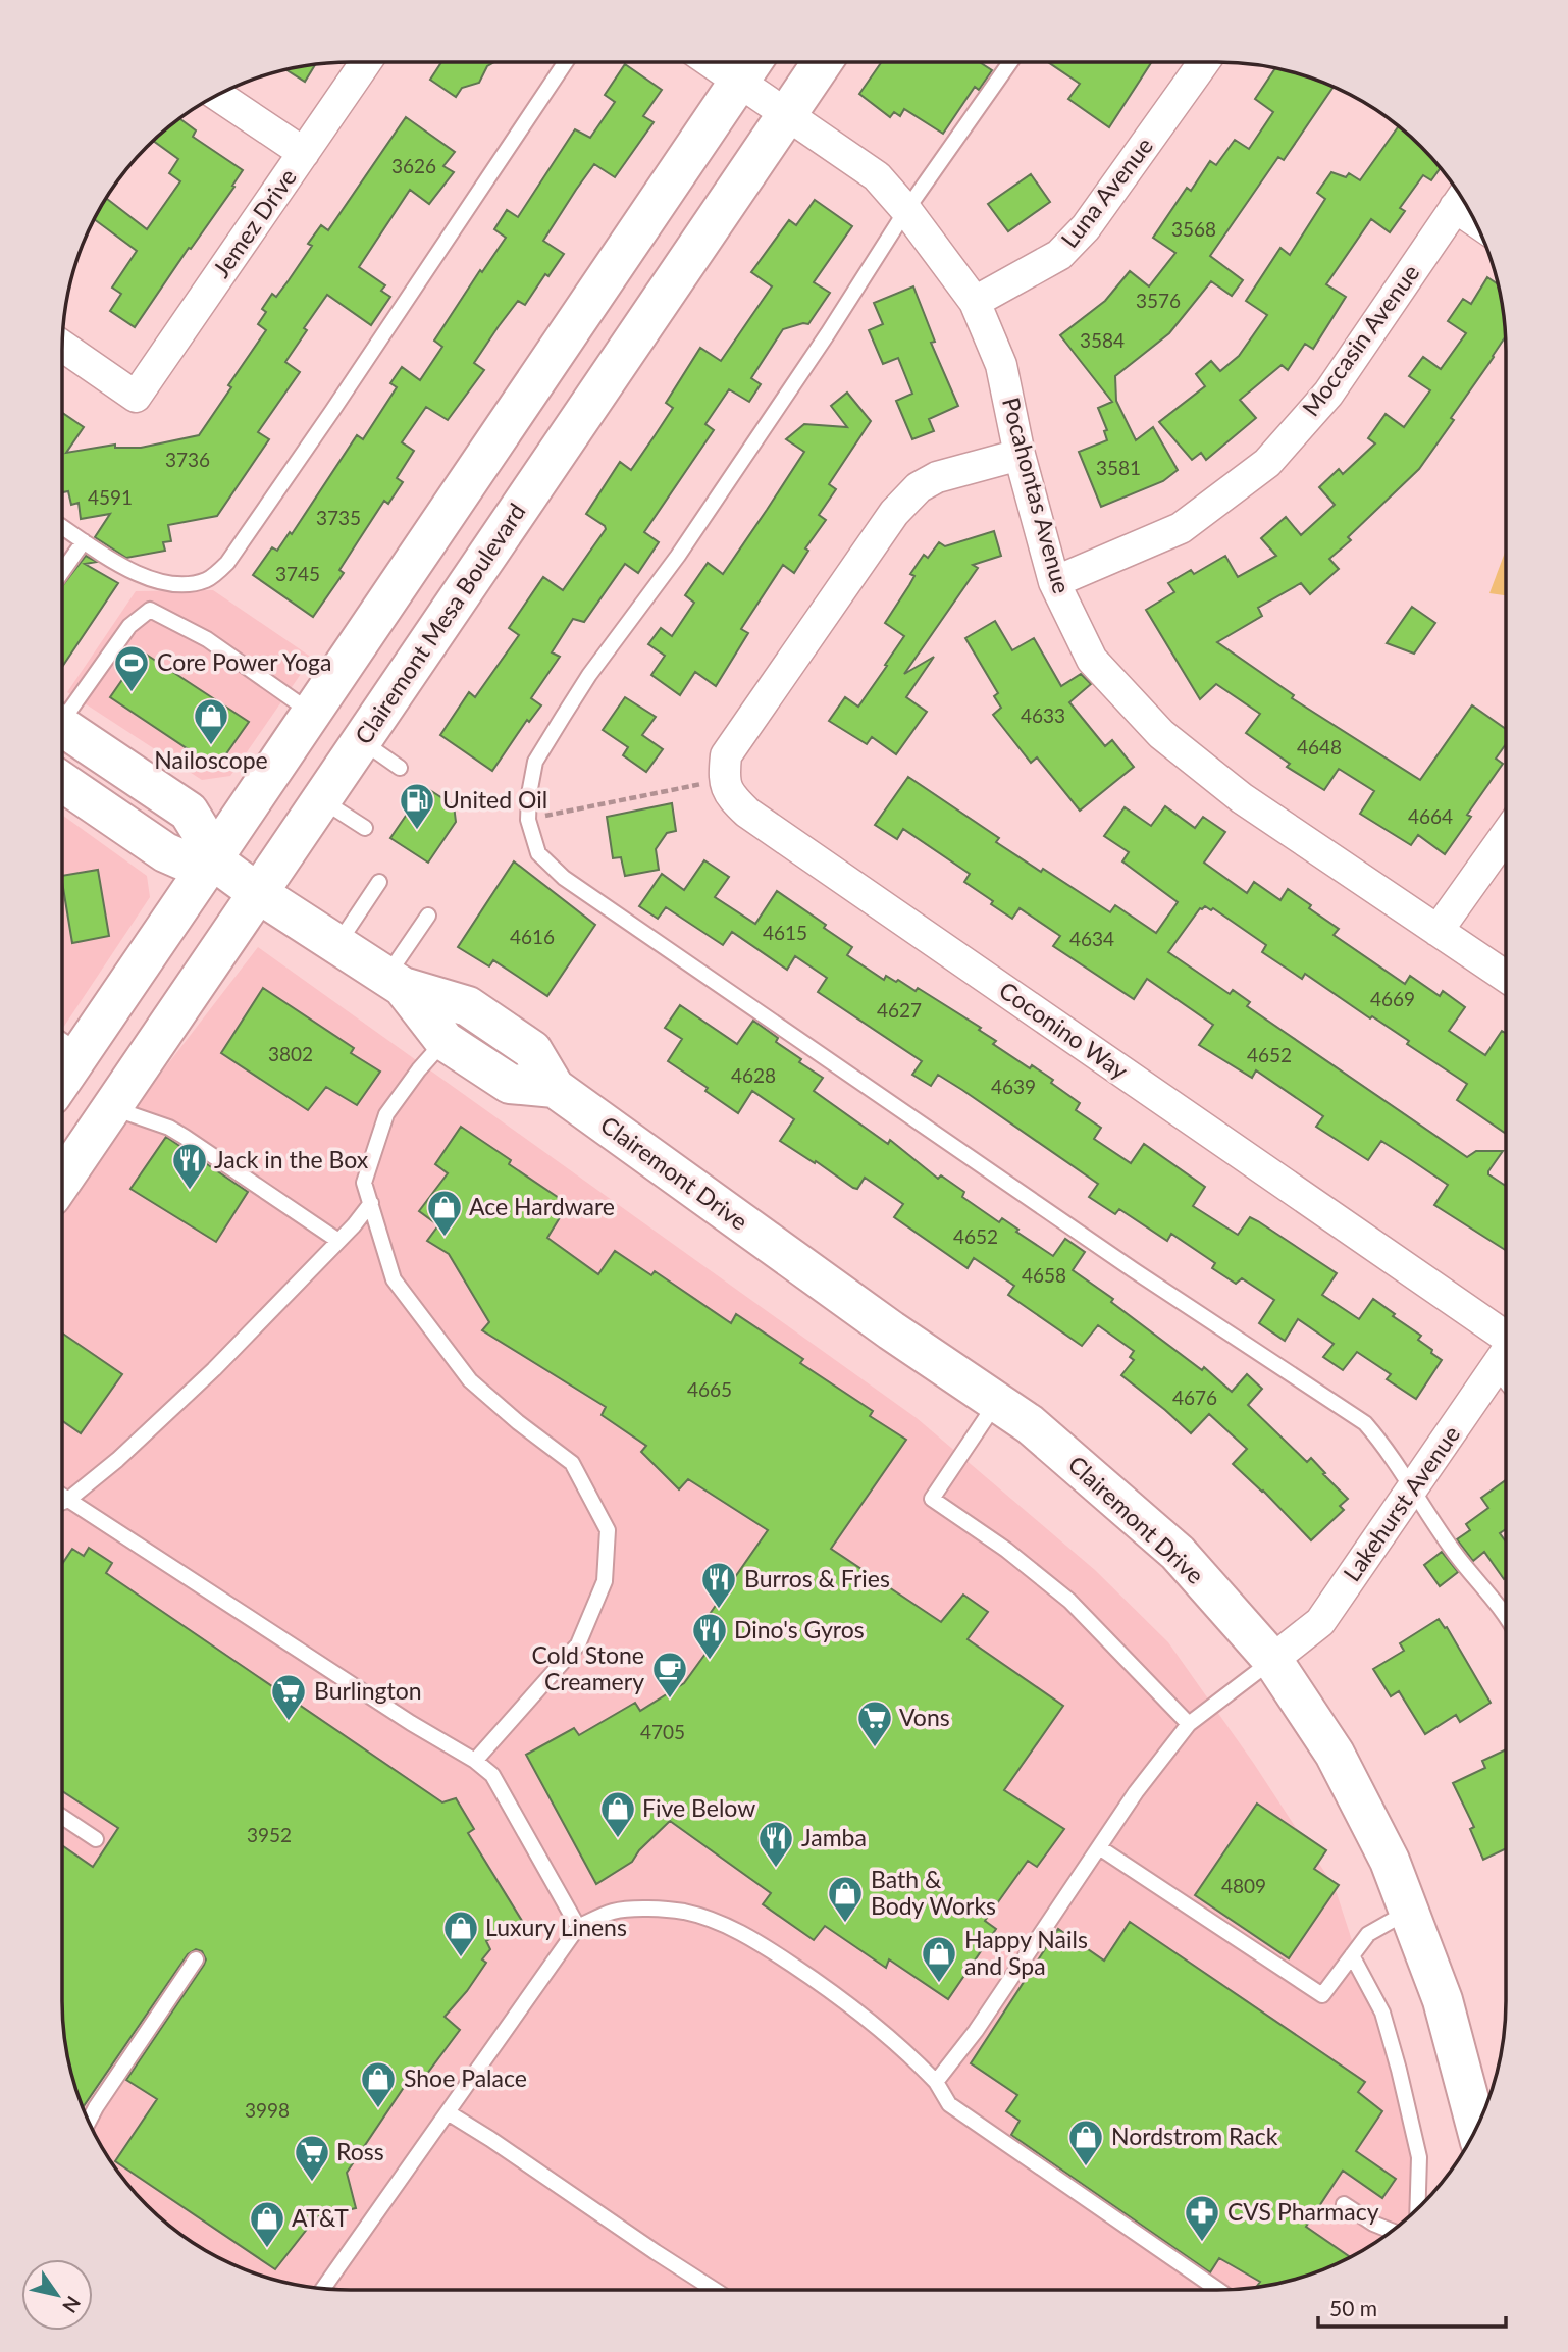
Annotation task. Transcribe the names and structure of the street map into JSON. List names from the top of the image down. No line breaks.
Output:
{"streets":{"main road":["Clairemont Mesa Boulevard","Clairemont Drive"],"street":["Luna Avenue","Jemez Drive","Moccasin Avenue","Pocahontas Avenue","Coconino Way","Lakehurst Avenue"]},"crossings":[["Luna Avenue","Pocahontas Avenue"],["Moccasin Avenue","Pocahontas Avenue"],["Pocahontas Avenue","Clairemont Mesa Boulevard"],["Clairemont Mesa Boulevard","Clairemont Drive"],["Clairemont Drive","Lakehurst Avenue"]],"places":{"sports":["Core Power Yoga"],"shop":["Nailoscope","Ace Hardware","Five Below","Bath & Body Works","Luxury Linens","Happy Nails and Spa","Shoe Palace","Nordstrom Rack","AT&T"],"fuel station":["United Oil"],"restaurant":["Jack in the Box","Burros & Fries","Dino's Gyros","Jamba"],"cafe":["Cold Stone Creamery"],"supermarket":["Burlington","Vons","Ross"],"pharmacy":["CVS Pharmacy"]},"house_numbers":["3626","3568","3576","3584","3736","3581","4591","3735","3745","4633","4648","4664","4615","4616","4634","4669","4627","3802","4652","4628","4639","4652","4658","4665","4676","4705","3952","4809","3998"],"scale_bar":"50 m","north":"bottom right"}
